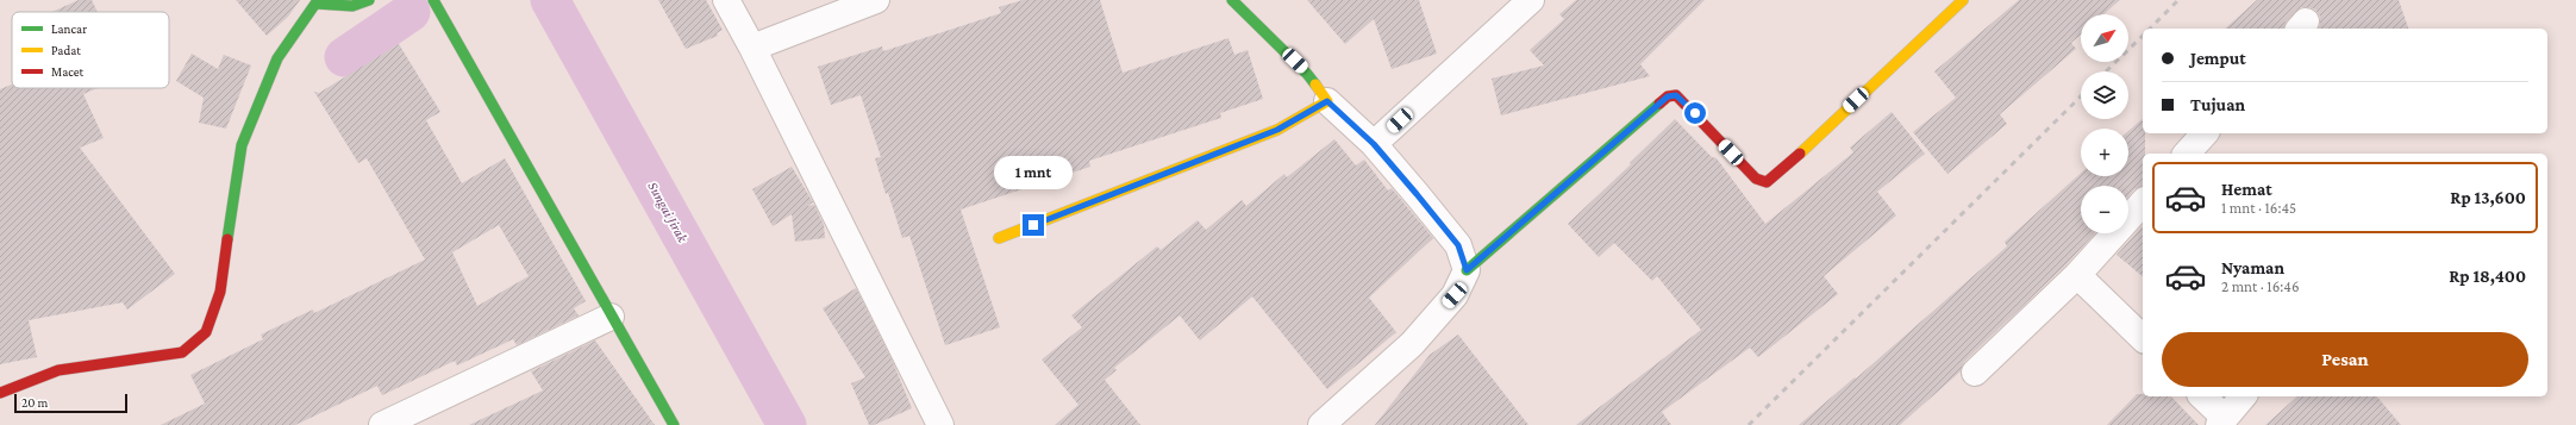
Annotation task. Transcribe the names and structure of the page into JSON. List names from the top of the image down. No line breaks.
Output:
{"water":["Sungai Jirak"],"legend":["Lancar","Padat","Macet"],"scale_bar":"20 m","north":"top right","page":{"map_buttons":["+","−"],"banner":["Jemput","Tujuan"],"bubble":"1 mnt","list":[{"name":"Hemat","note":"1 mnt · 16:45","value":"Rp 13,600"},{"name":"Nyaman","note":"2 mnt · 16:46","value":"Rp 18,400"}],"buttons":"Pesan","scale":"20 m"}}
